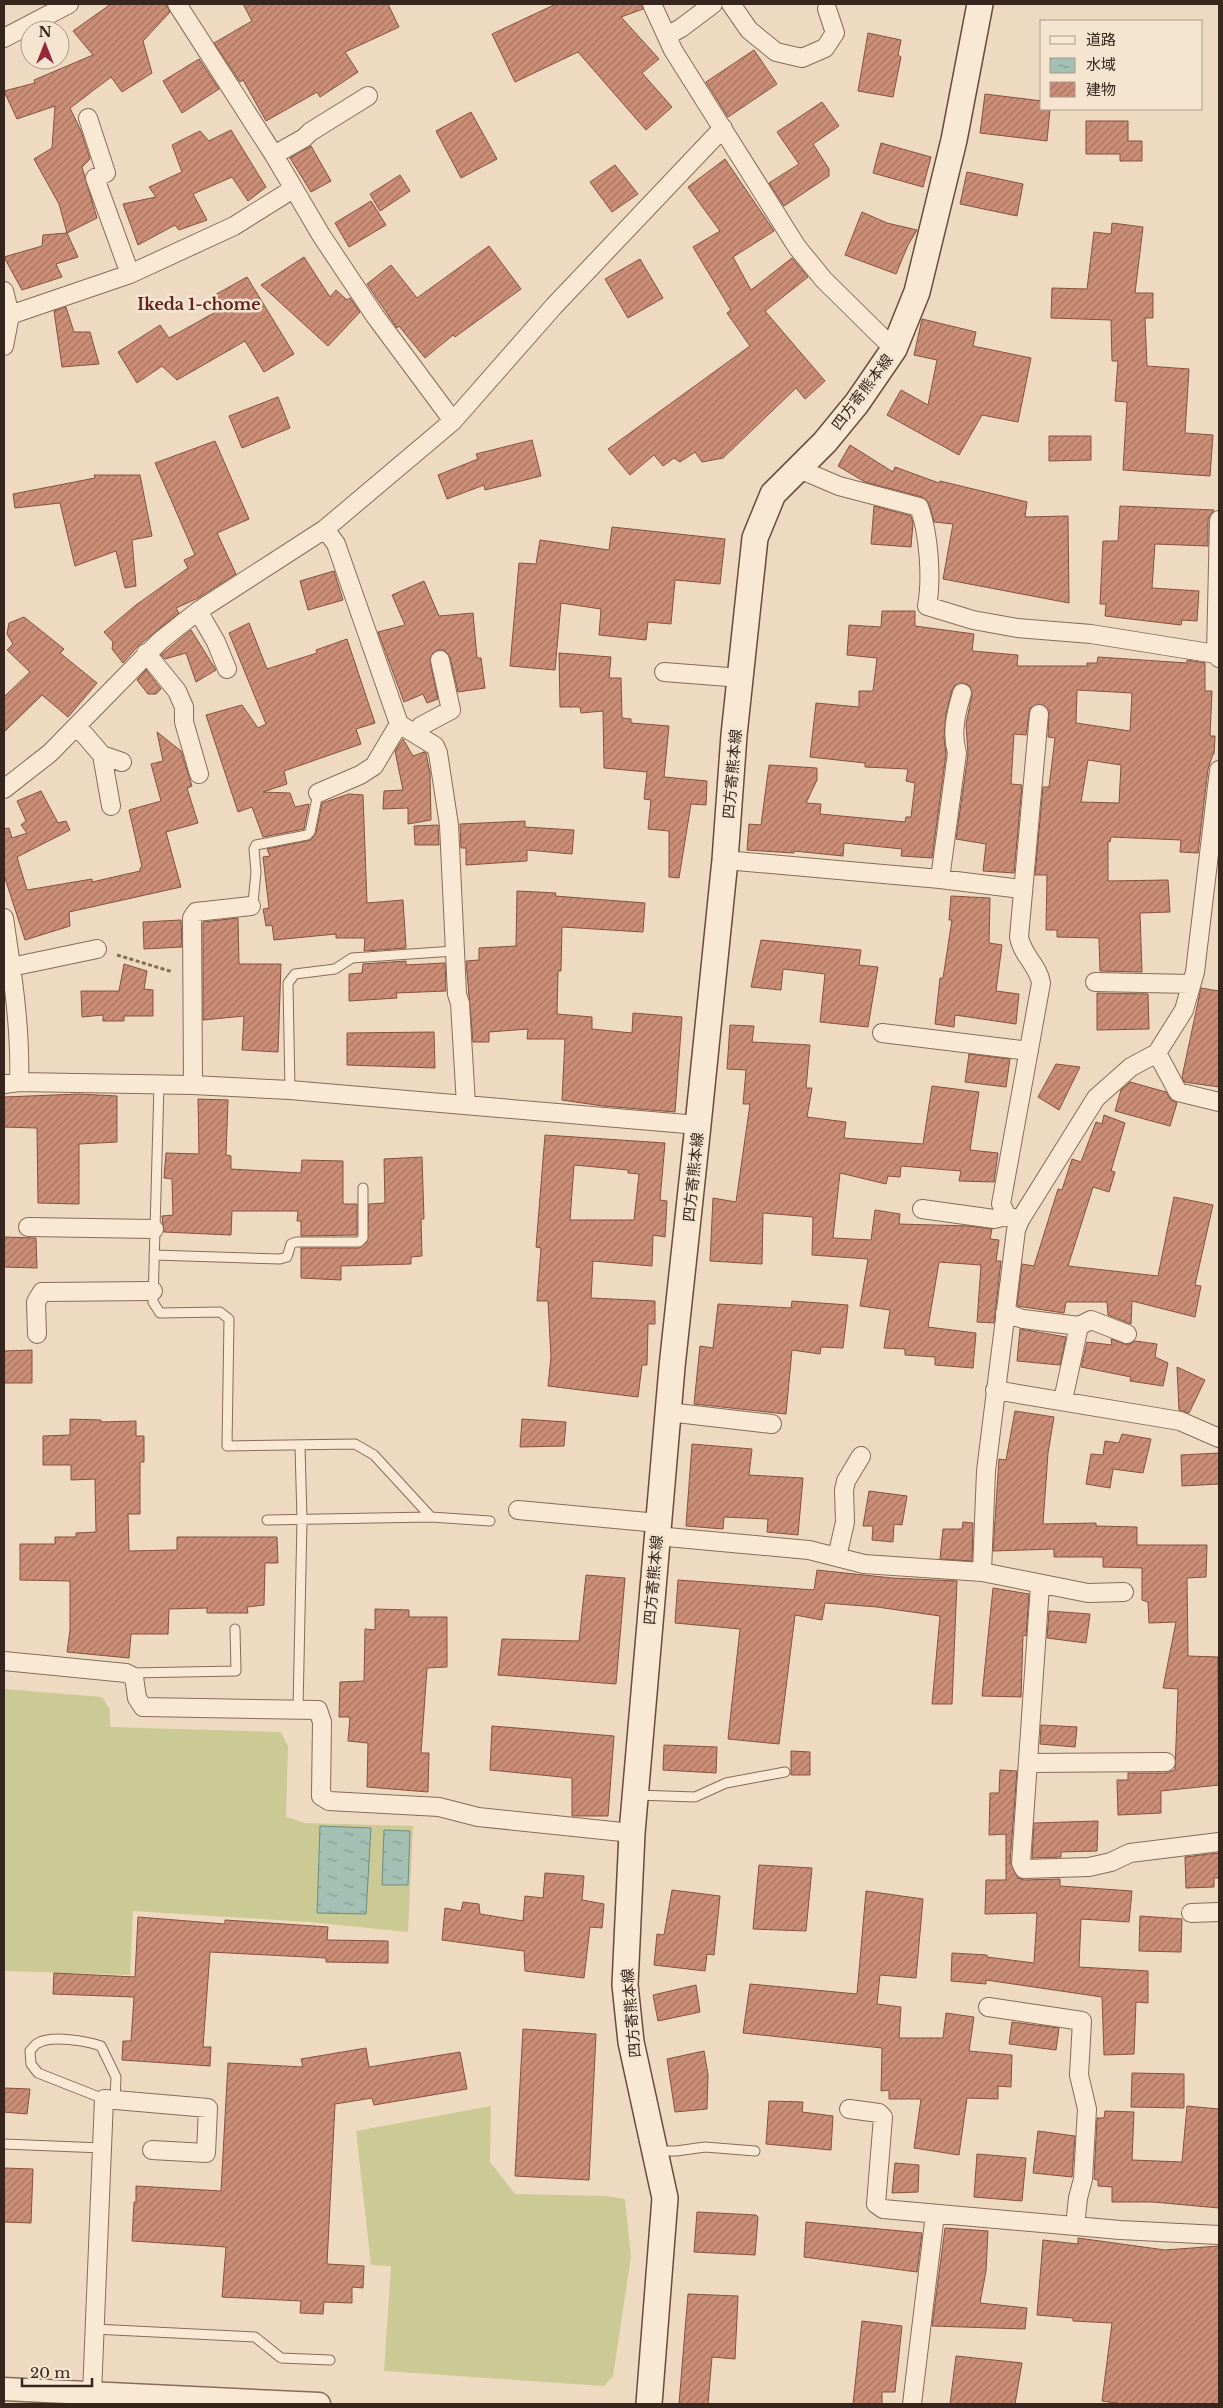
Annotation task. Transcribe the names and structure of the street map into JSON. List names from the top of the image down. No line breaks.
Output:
{"streets":{"main road":["四方寄熊本線"]},"districts":["Ikeda 1-chome"],"legend":["道路","水域","建物"],"scale_bar":"20 m","north":"top"}
